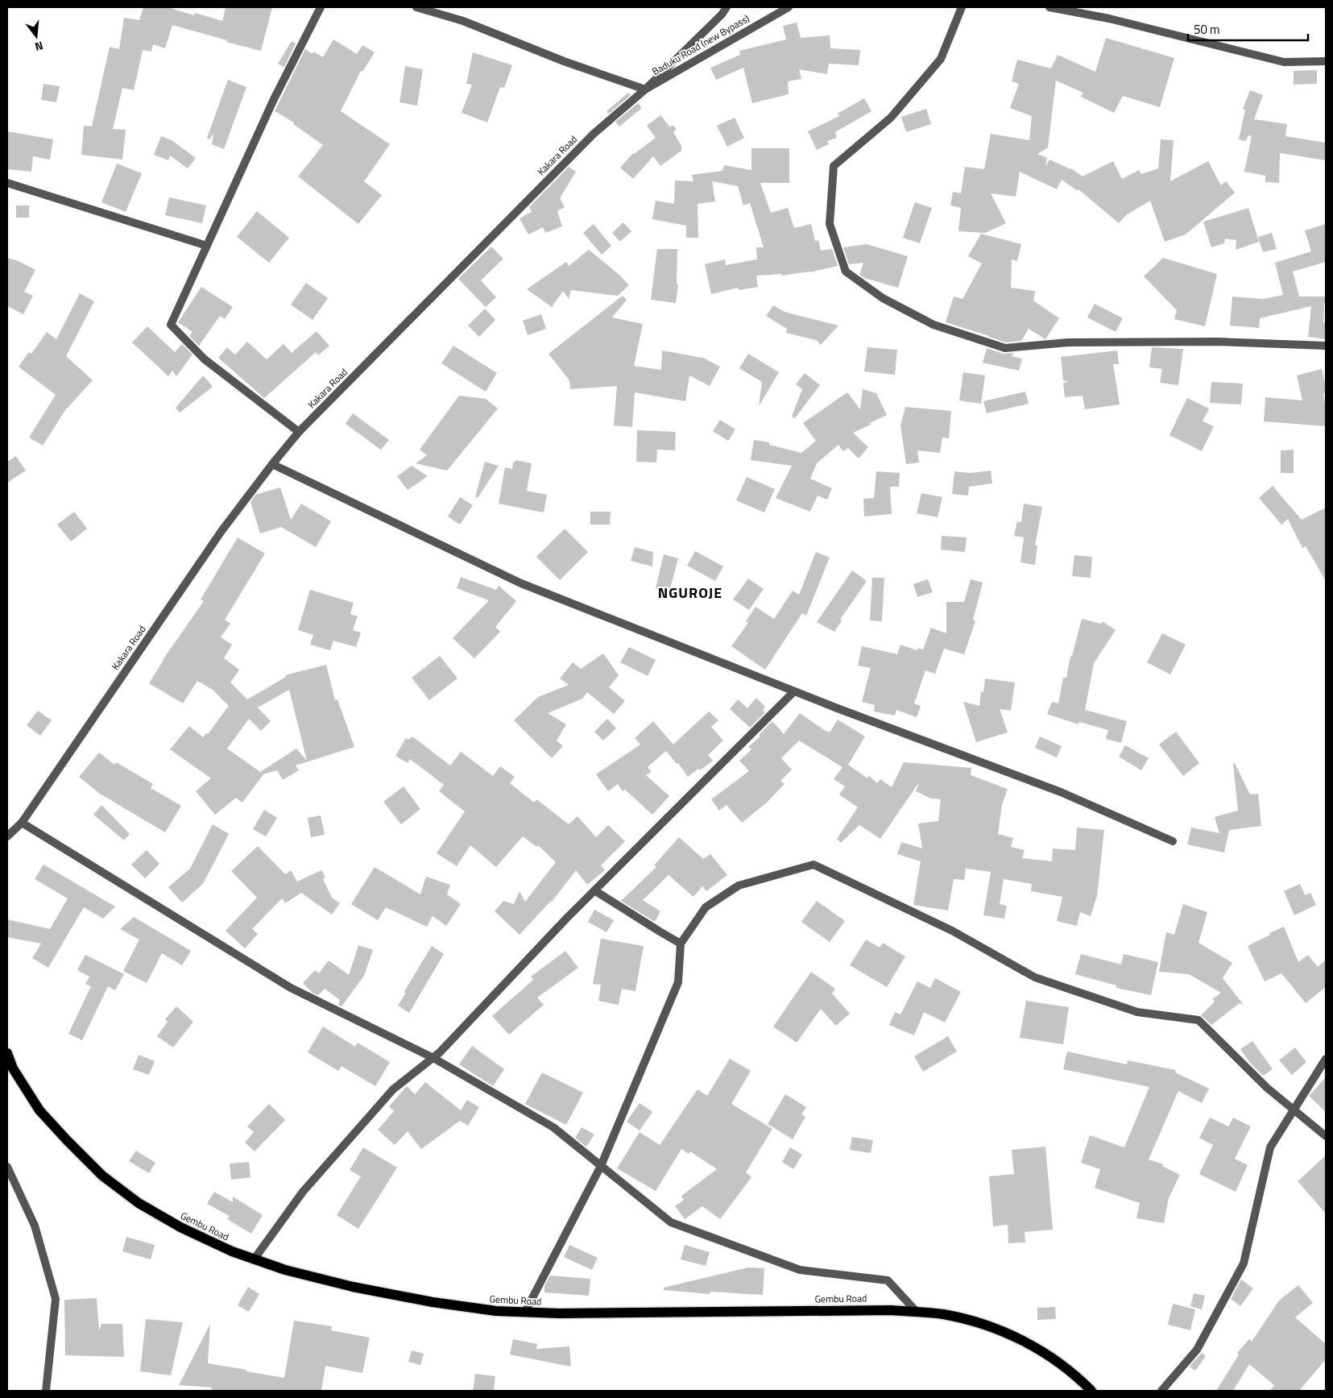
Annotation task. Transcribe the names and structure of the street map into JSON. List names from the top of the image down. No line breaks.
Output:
{"streets":{"main road":["Gembu Road"],"street":["Baduku Road (new Bypass)","Kakara Road"]},"crossings":[["Baduku Road (new Bypass)","Kakara Road"]],"districts":["NGUROJE"],"scale_bar":"50 m","north":"bottom"}
